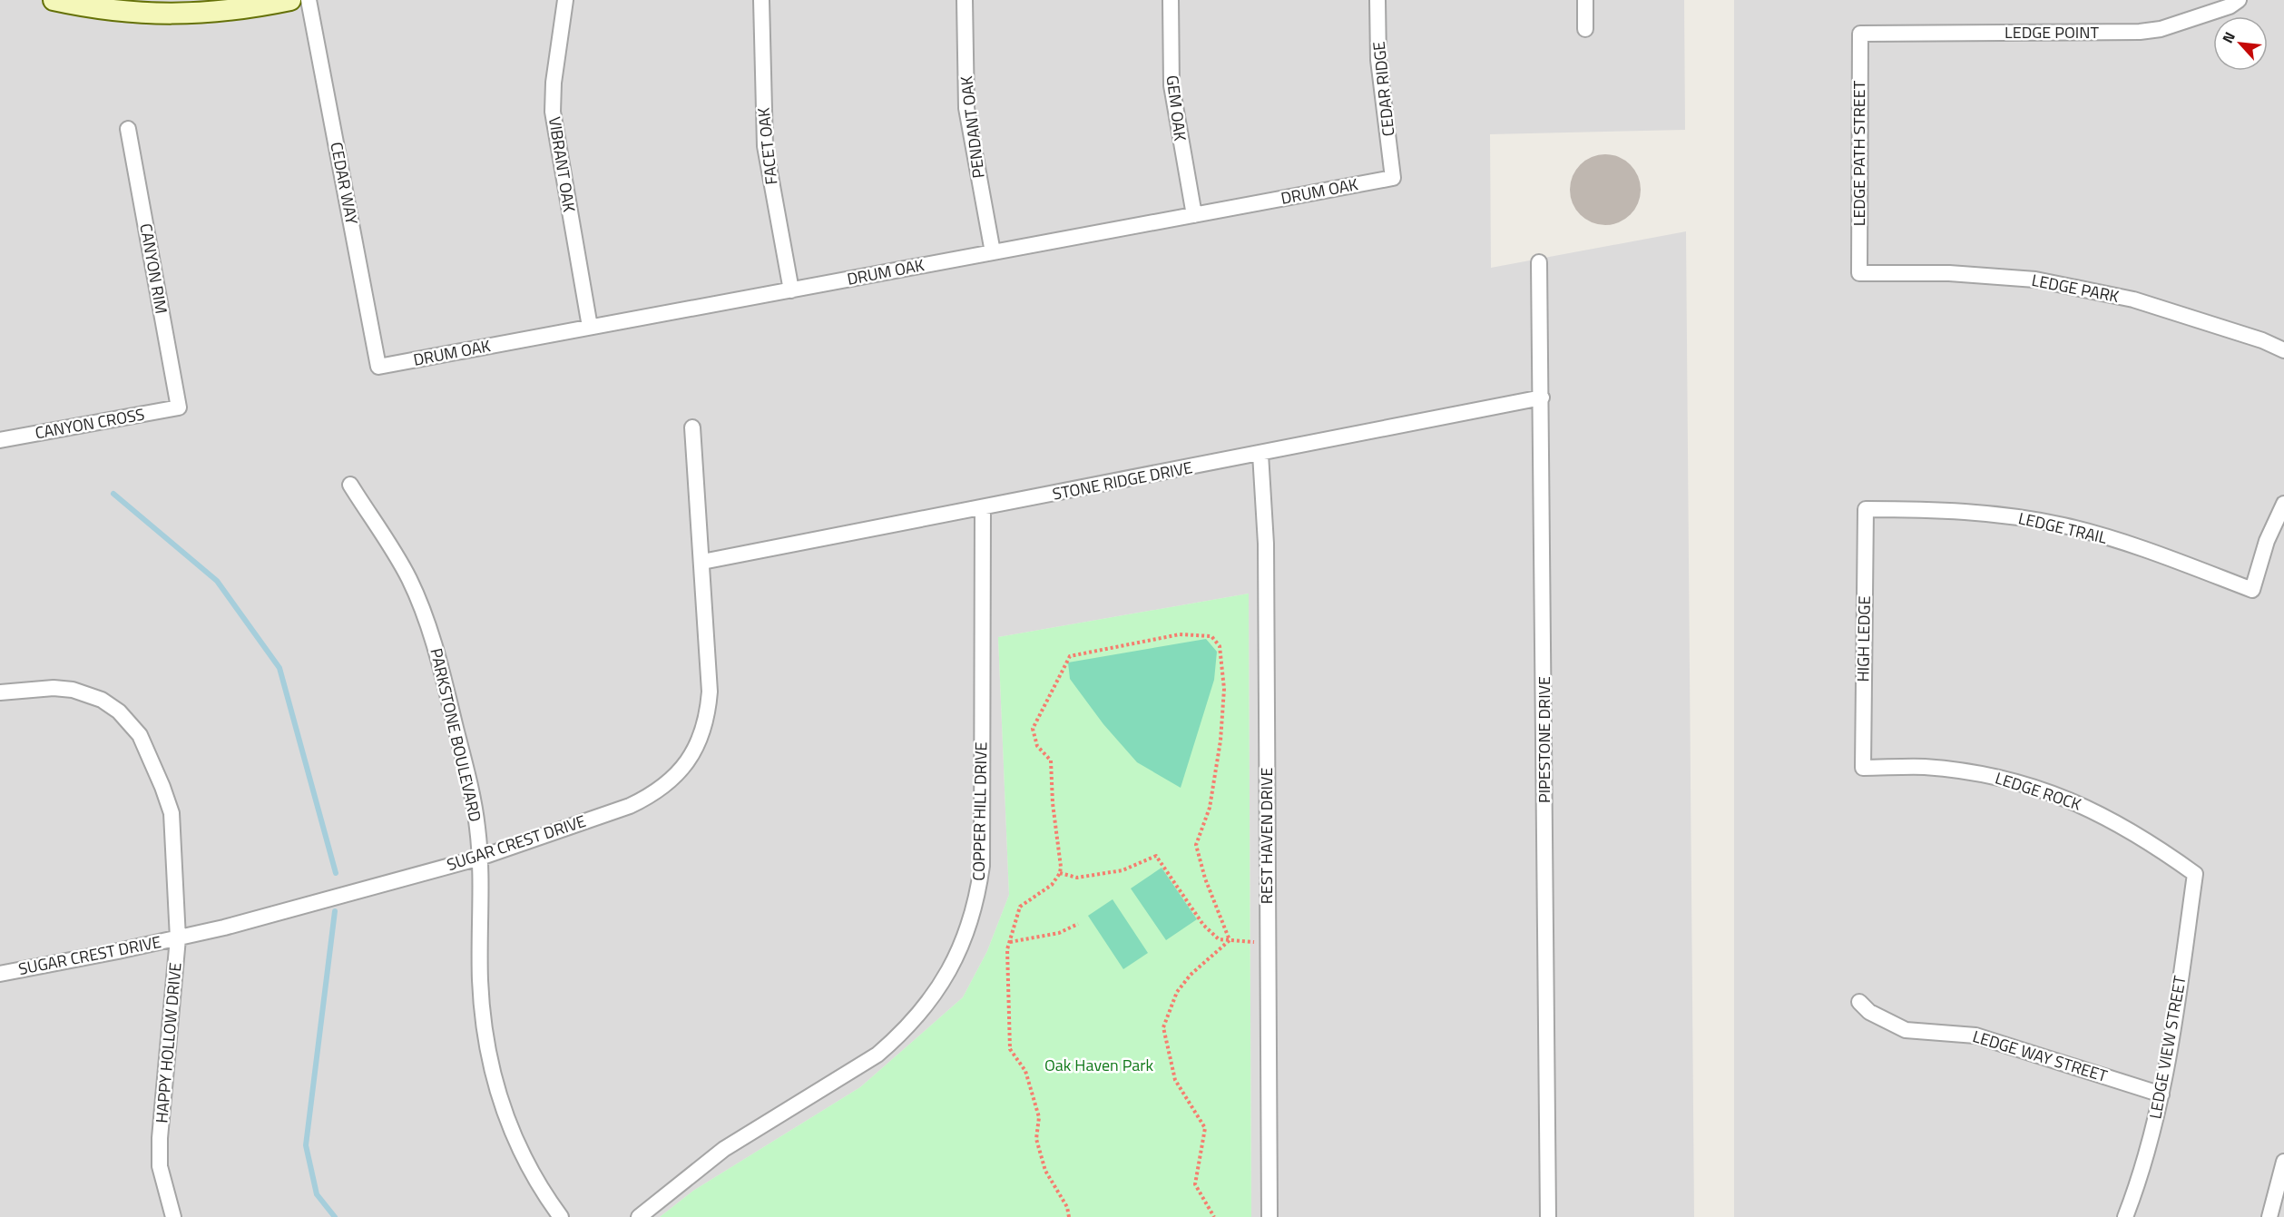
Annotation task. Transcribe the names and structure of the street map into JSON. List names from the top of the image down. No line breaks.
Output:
{"streets":{"street":["LEDGE POINT","CEDAR RIDGE","GEM OAK","PENDANT OAK","FACET OAK","LEDGE PATH STREET","VIBRANT OAK","CEDAR WAY","DRUM OAK","CANYON RIM","LEDGE PARK","CANYON CROSS","STONE RIDGE DRIVE","LEDGE TRAIL","HIGH LEDGE","PARKSTONE BOULEVARD","PIPESTONE DRIVE","LEDGE ROCK","COPPER HILL DRIVE","REST HAVEN DRIVE","SUGAR CREST DRIVE","HAPPY HOLLOW DRIVE","LEDGE VIEW STREET","LEDGE WAY STREET"]},"crossings":[["LEDGE POINT","LEDGE PATH STREET"],["CEDAR RIDGE","DRUM OAK"],["GEM OAK","DRUM OAK"],["PENDANT OAK","DRUM OAK"],["FACET OAK","DRUM OAK"],["LEDGE PATH STREET","LEDGE PARK"],["VIBRANT OAK","DRUM OAK"],["CEDAR WAY","DRUM OAK"],["CANYON RIM","CANYON CROSS"],["STONE RIDGE DRIVE","PIPESTONE DRIVE"],["STONE RIDGE DRIVE","COPPER HILL DRIVE"],["STONE RIDGE DRIVE","REST HAVEN DRIVE"],["STONE RIDGE DRIVE","SUGAR CREST DRIVE"],["LEDGE TRAIL","HIGH LEDGE"],["HIGH LEDGE","LEDGE ROCK"],["PARKSTONE BOULEVARD","SUGAR CREST DRIVE"],["LEDGE ROCK","LEDGE VIEW STREET"],["SUGAR CREST DRIVE","HAPPY HOLLOW DRIVE"],["LEDGE VIEW STREET","LEDGE WAY STREET"]],"parks":["Oak Haven Park"],"north":"top left"}
